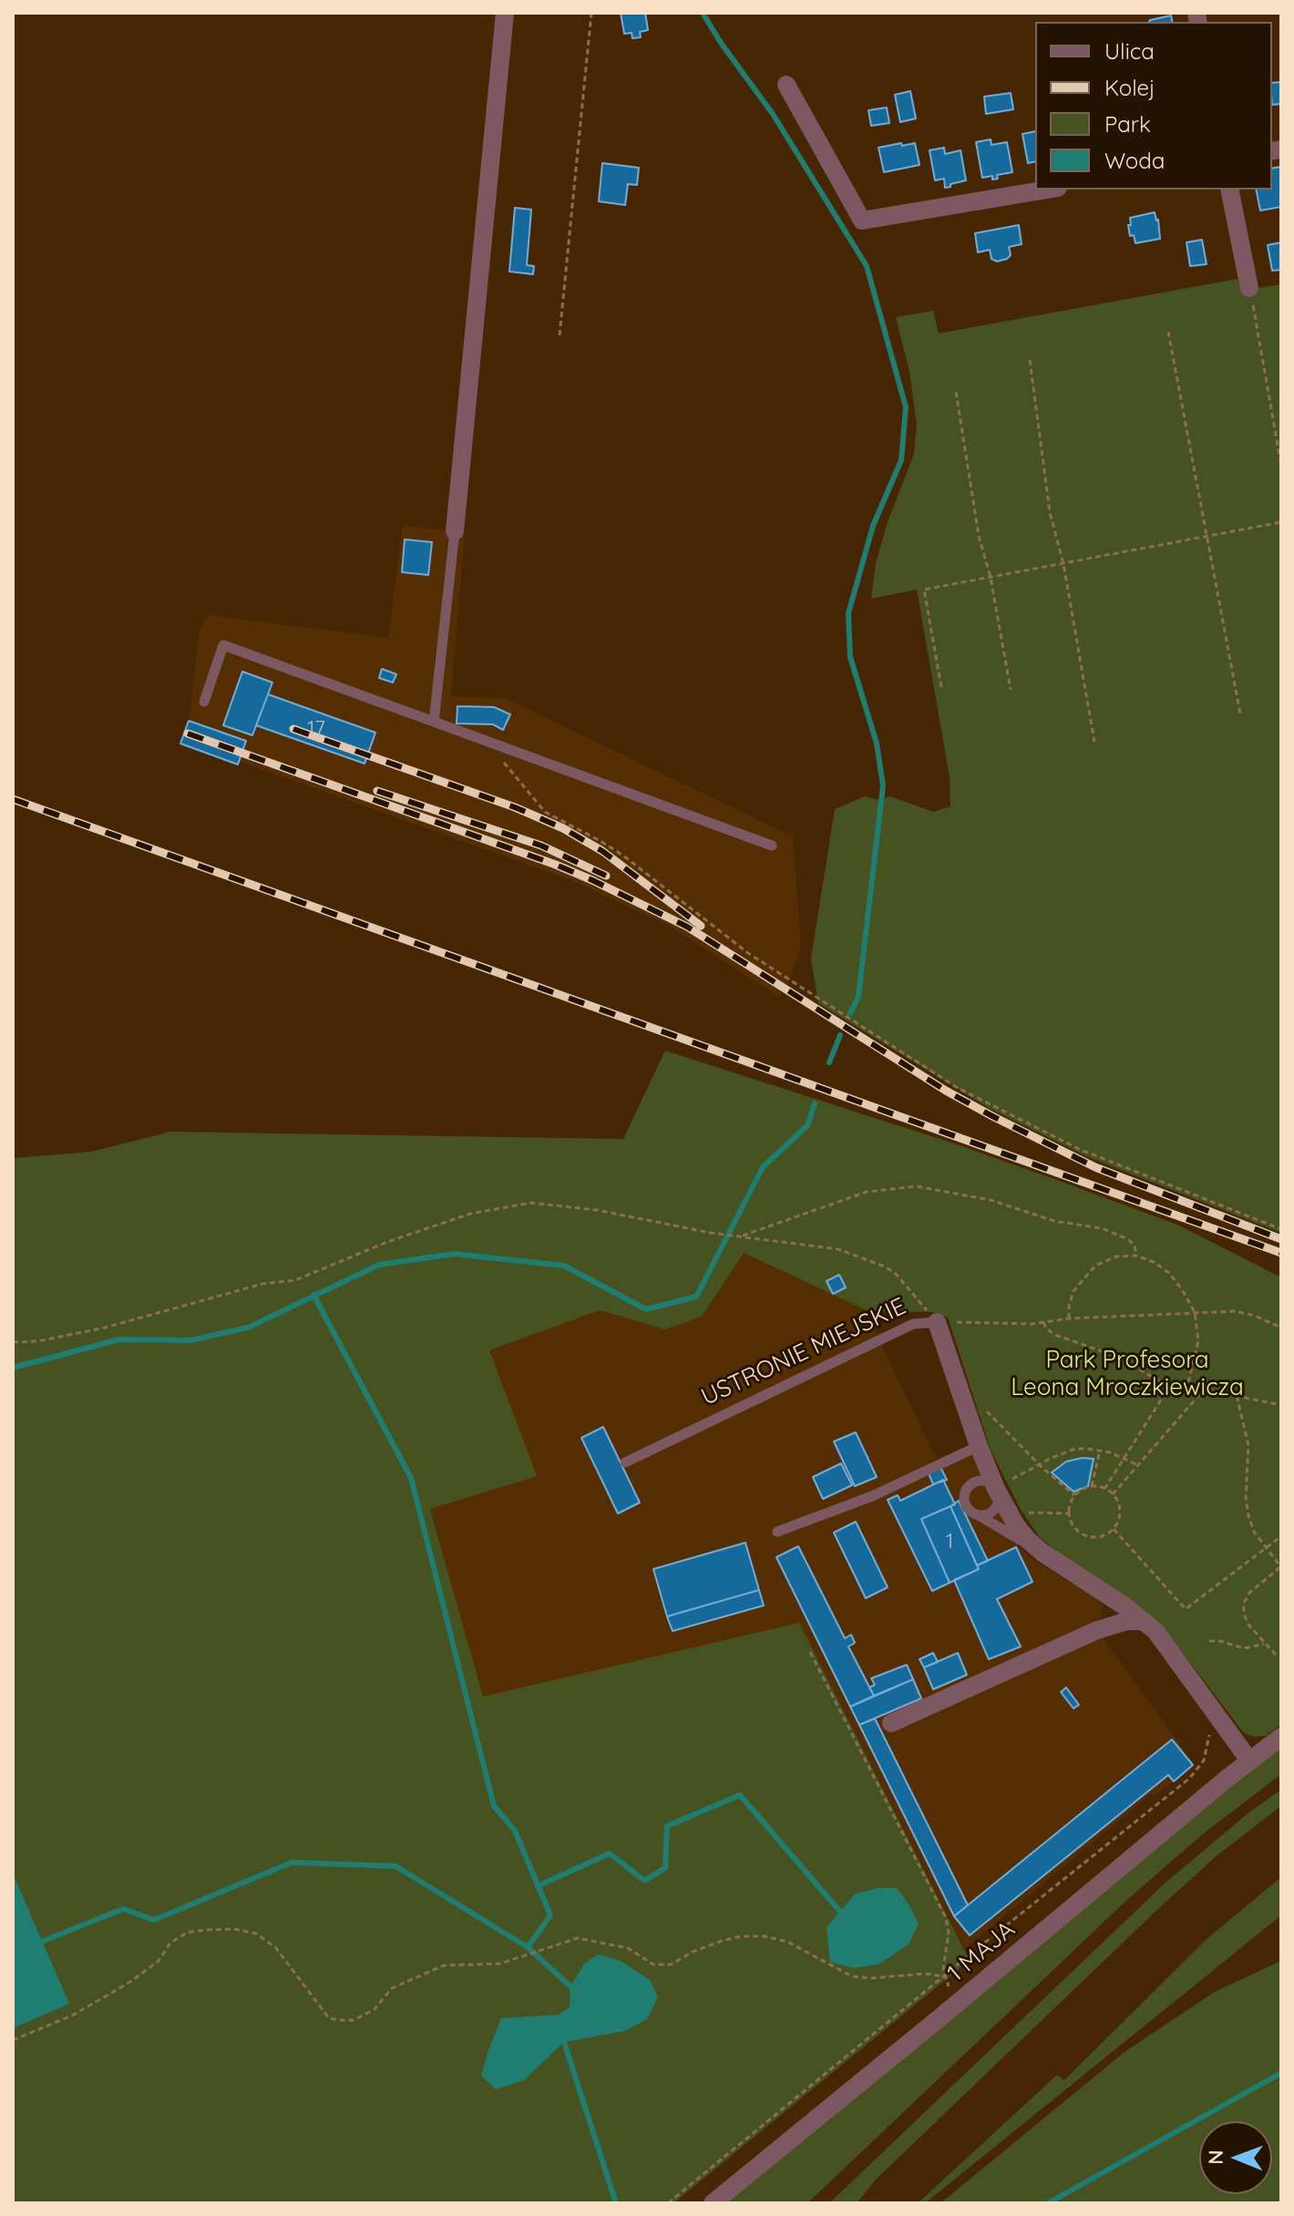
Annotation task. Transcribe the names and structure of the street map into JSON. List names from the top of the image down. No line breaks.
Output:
{"streets":{"street":["USTRONIE MIEJSKIE","1 MAJA"]},"crossings":[["USTRONIE MIEJSKIE","1 MAJA"]],"parks":["Park Profesora Leona Mroczkiewicza"],"house_numbers":["17","1"],"legend":["Ulica","Kolej","Park","Woda"],"north":"left"}
